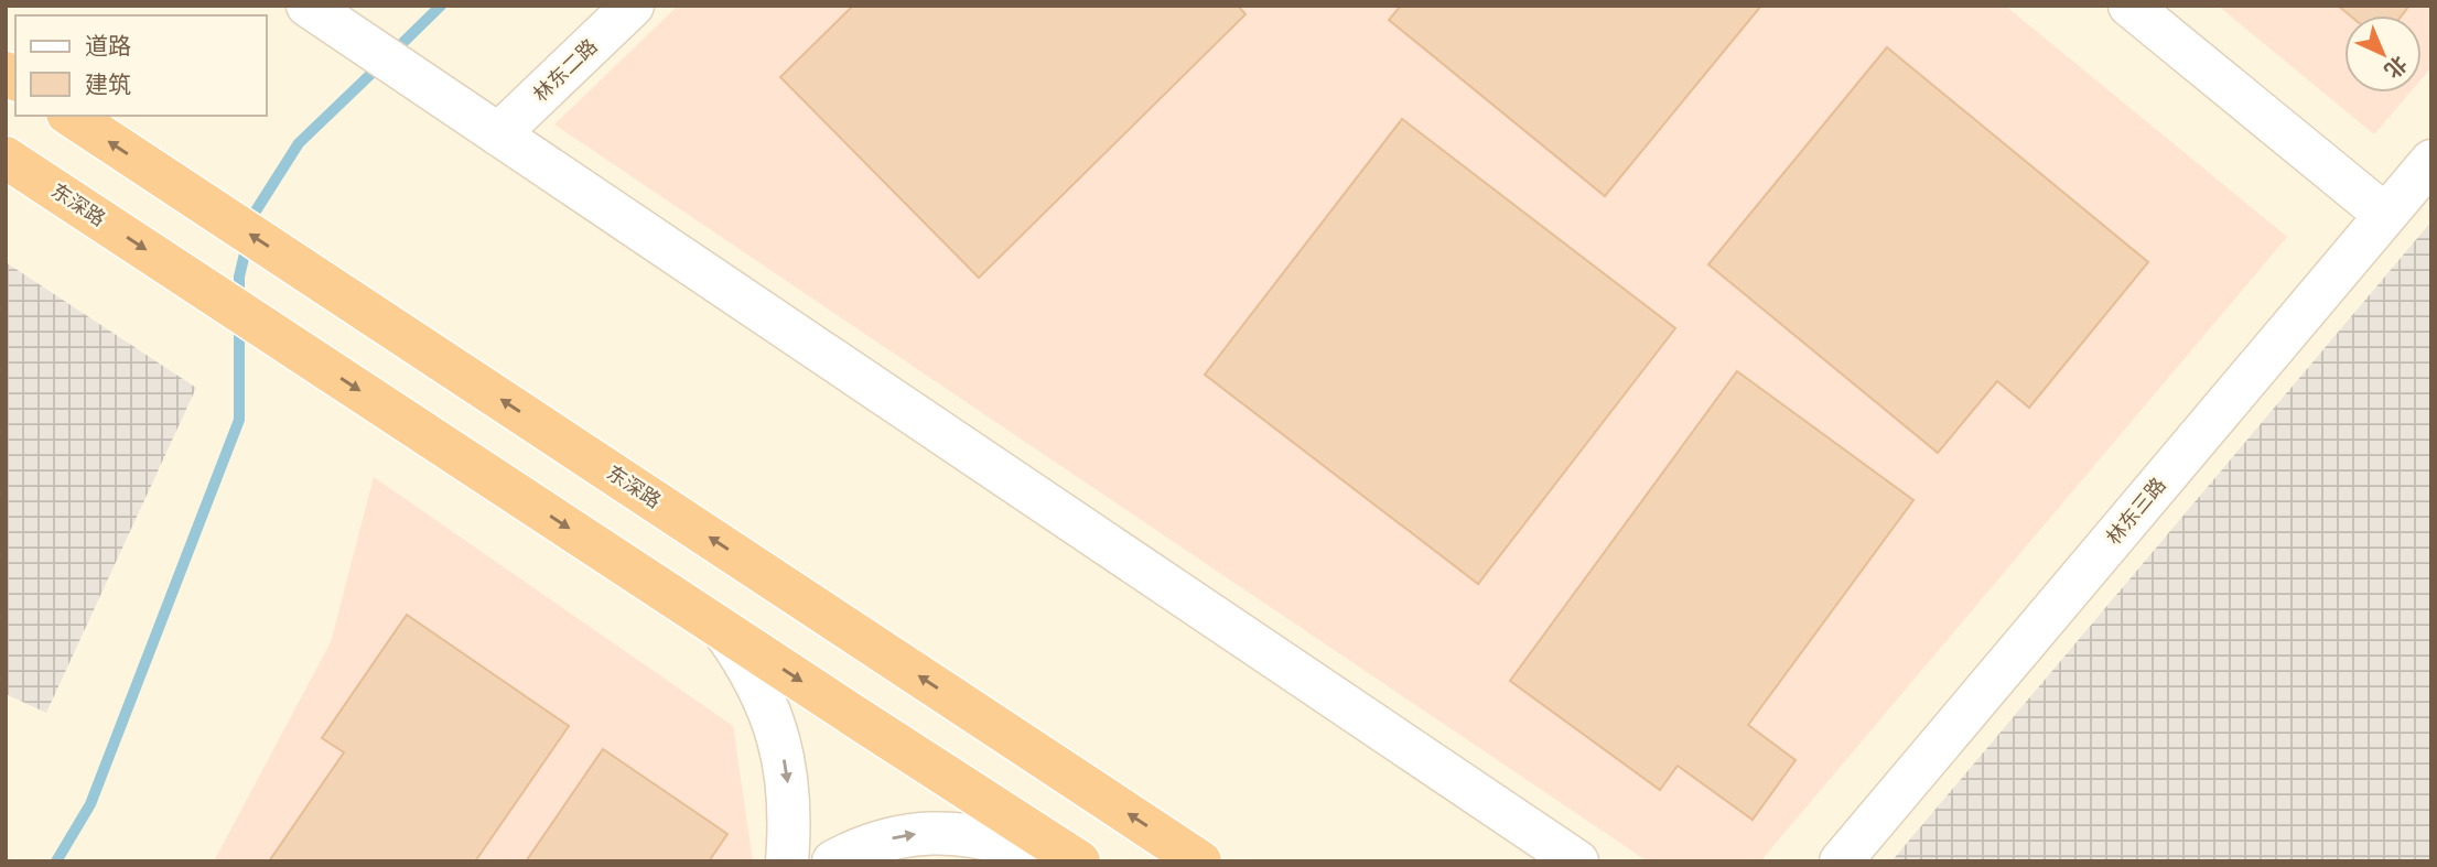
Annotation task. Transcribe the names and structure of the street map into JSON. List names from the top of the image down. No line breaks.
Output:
{"streets":{"highway":["东深路"],"street":["林东二路","林东三路"]},"legend":["道路","建筑"],"north":"bottom right"}
